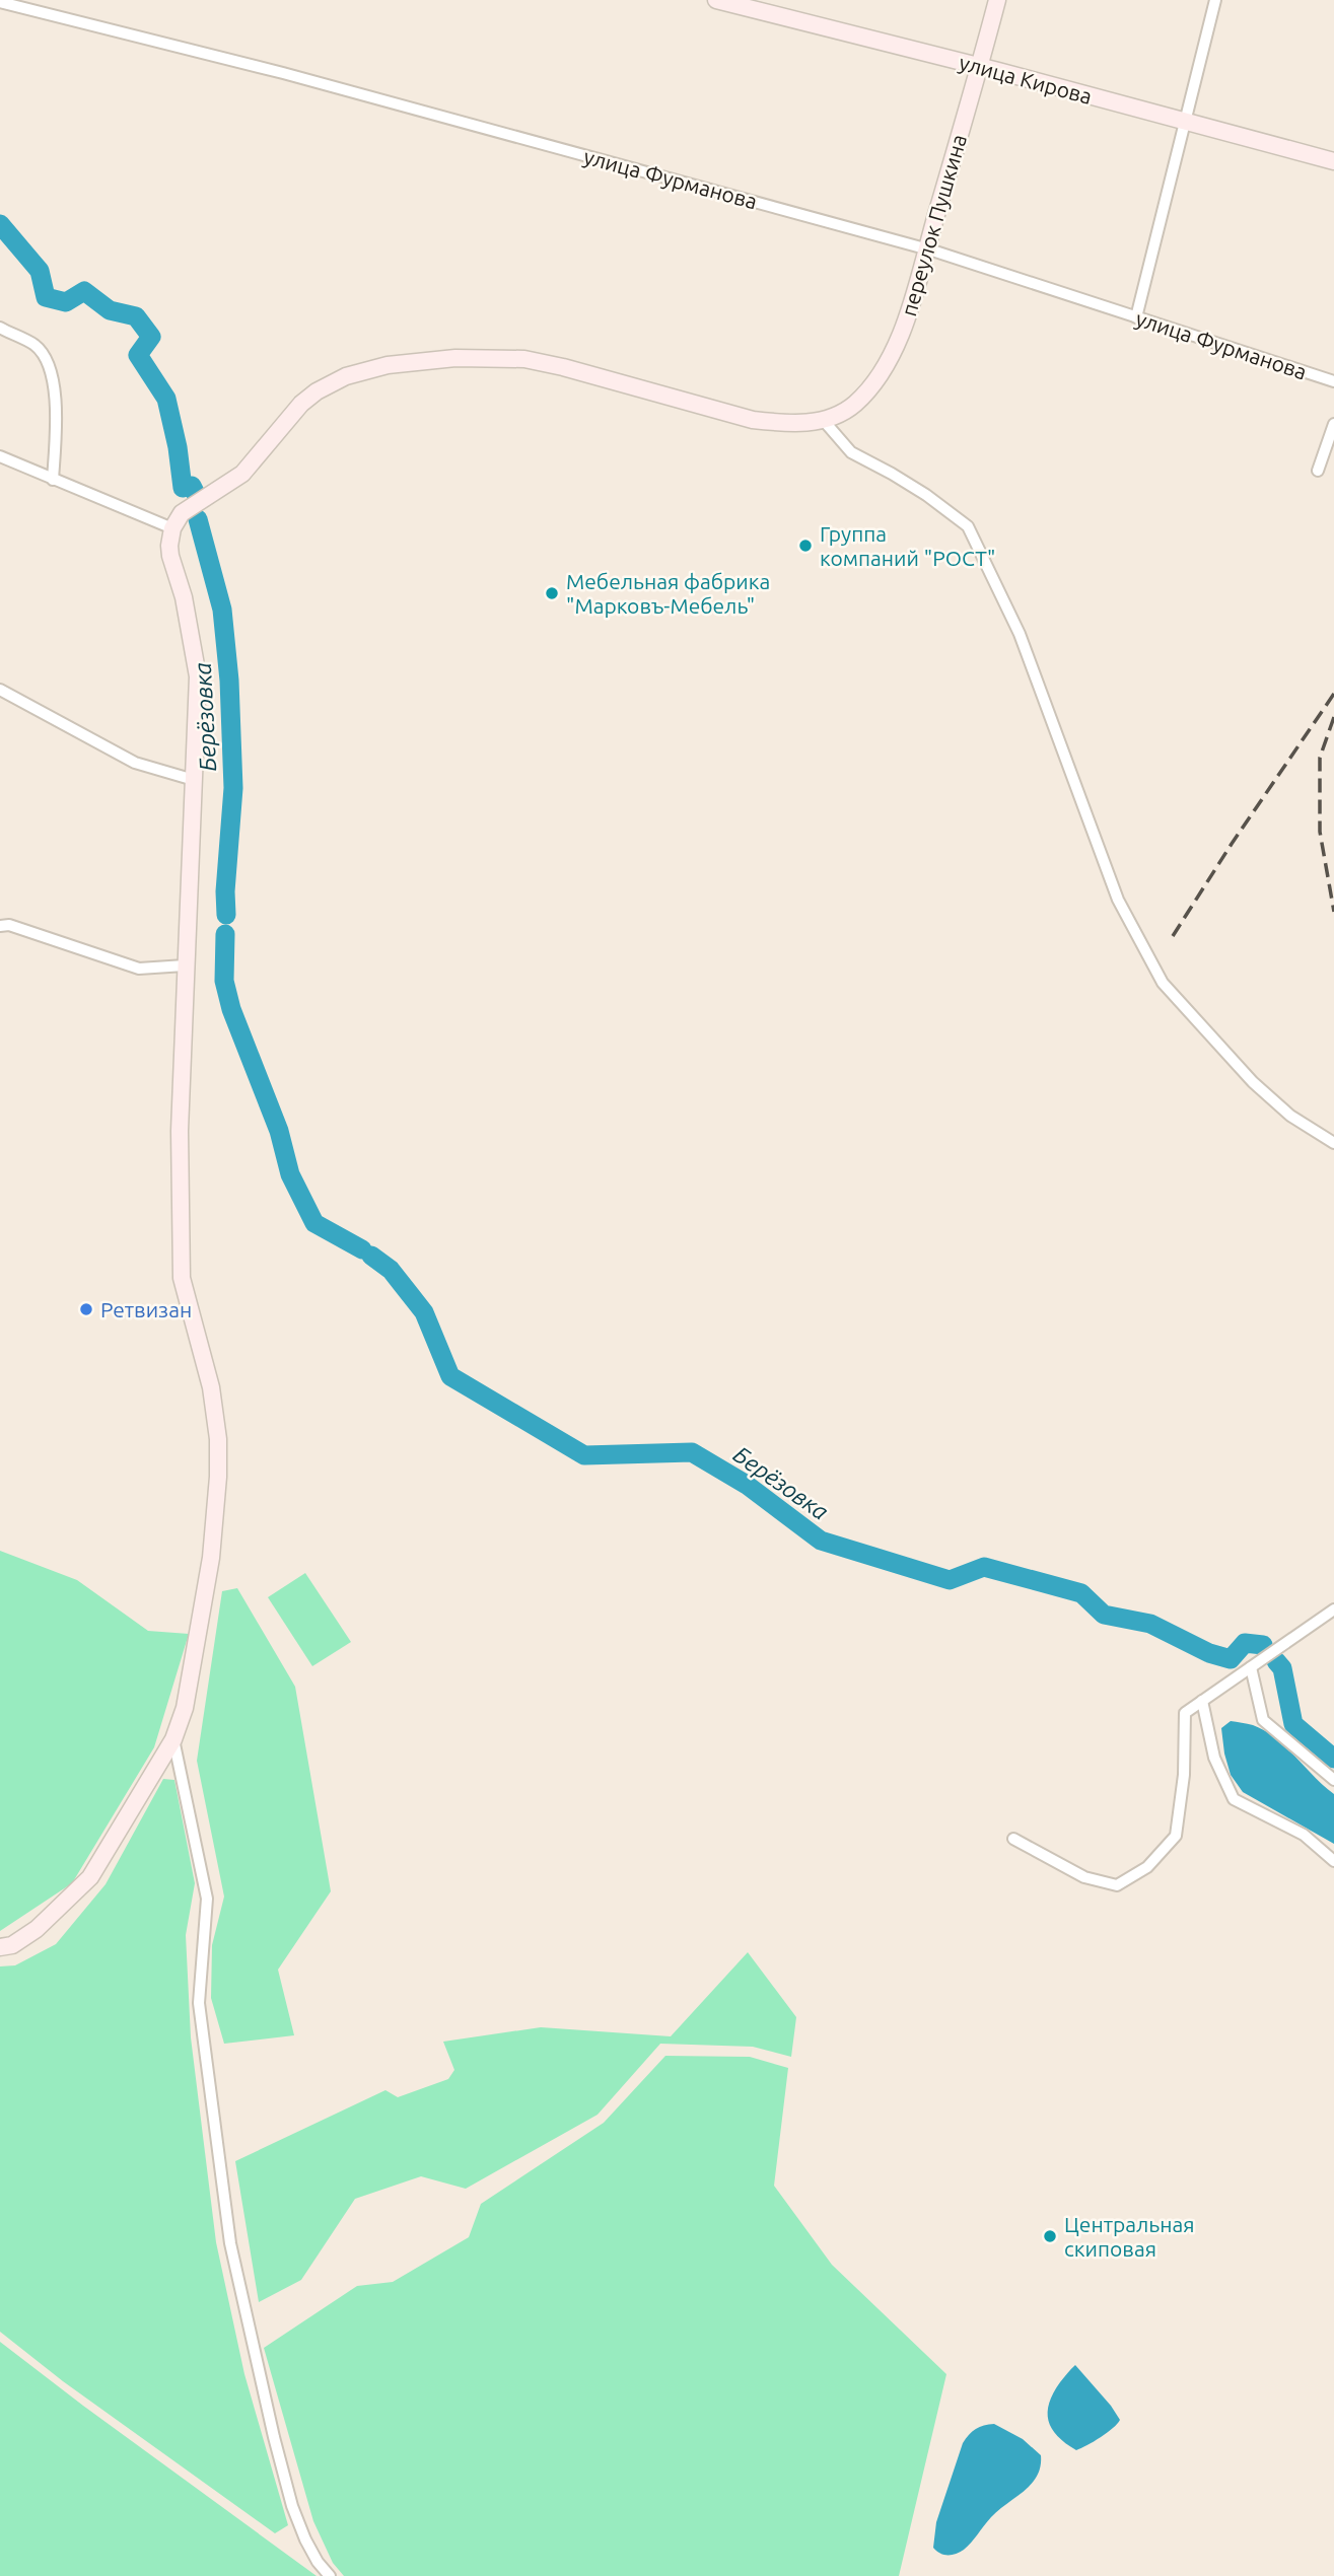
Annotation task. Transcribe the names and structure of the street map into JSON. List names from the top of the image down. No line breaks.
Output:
{"streets":{"street":["улица Кирова","улица Фурманова","переулок Пушкина"]},"crossings":[["улица Кирова","переулок Пушкина"],["улица Фурманова","переулок Пушкина"]],"water":["Берёзовка"],"places":["Группа компаний \"РОСТ\"","Мебельная фабрика \"Марковъ-Мебель\"","Ретвизан","Центральная скиповая"]}
